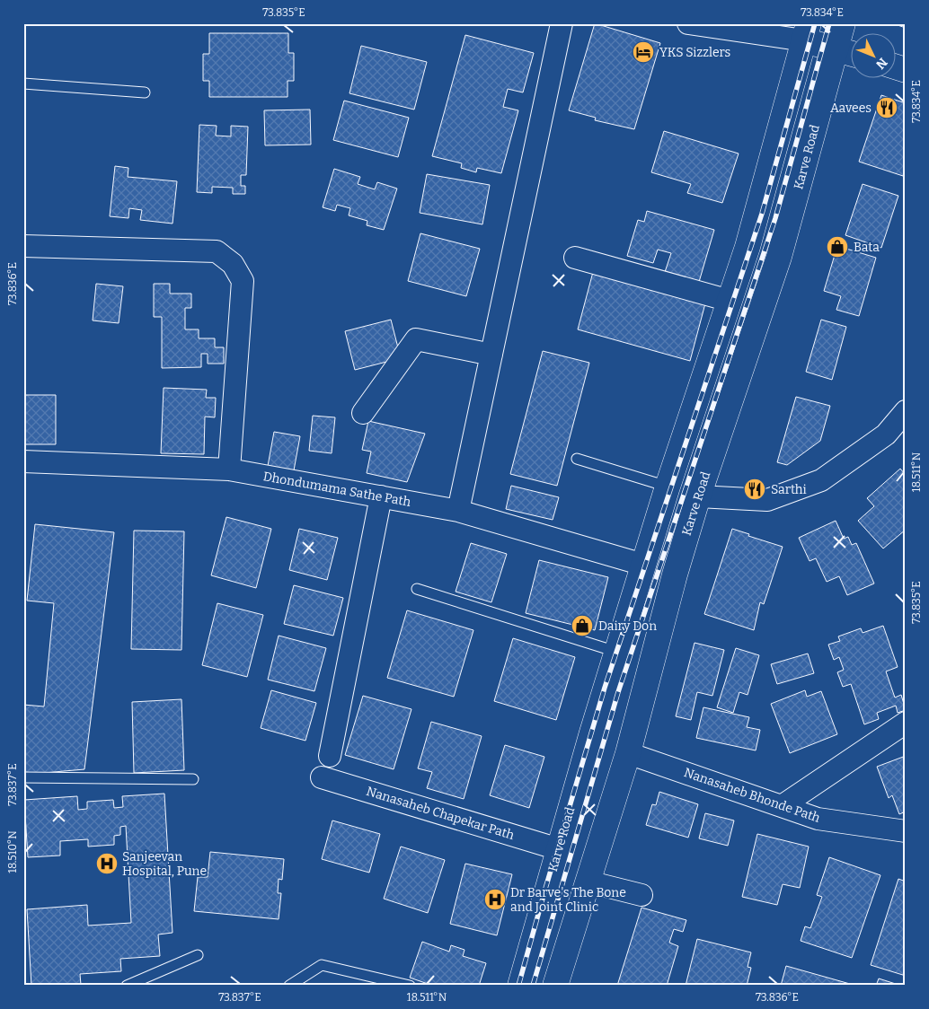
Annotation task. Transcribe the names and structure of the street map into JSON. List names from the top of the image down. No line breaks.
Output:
{"streets":{"main road":["Karve Road"],"street":["Dhondumama Sathe Path","Nanasaheb Bhonde Path","Nanasaheb Chapekar Path"]},"crossings":[["Karve Road","Dhondumama Sathe Path"],["Karve Road","Nanasaheb Bhonde Path"],["Karve Road","Nanasaheb Chapekar Path"]],"places":{"hotel":["YKS Sizzlers"],"restaurant":["Aavees","Sarthi"],"shop":["Bata","Dairy Don"],"hospital":["Sanjeevan Hospital, Pune","Dr Barve's The Bone and Joint Clinic"]},"north":"bottom right","coordinates":["73.835°E","73.834°E","73.836°E","18.511°N","73.837°E","18.510°N"]}
